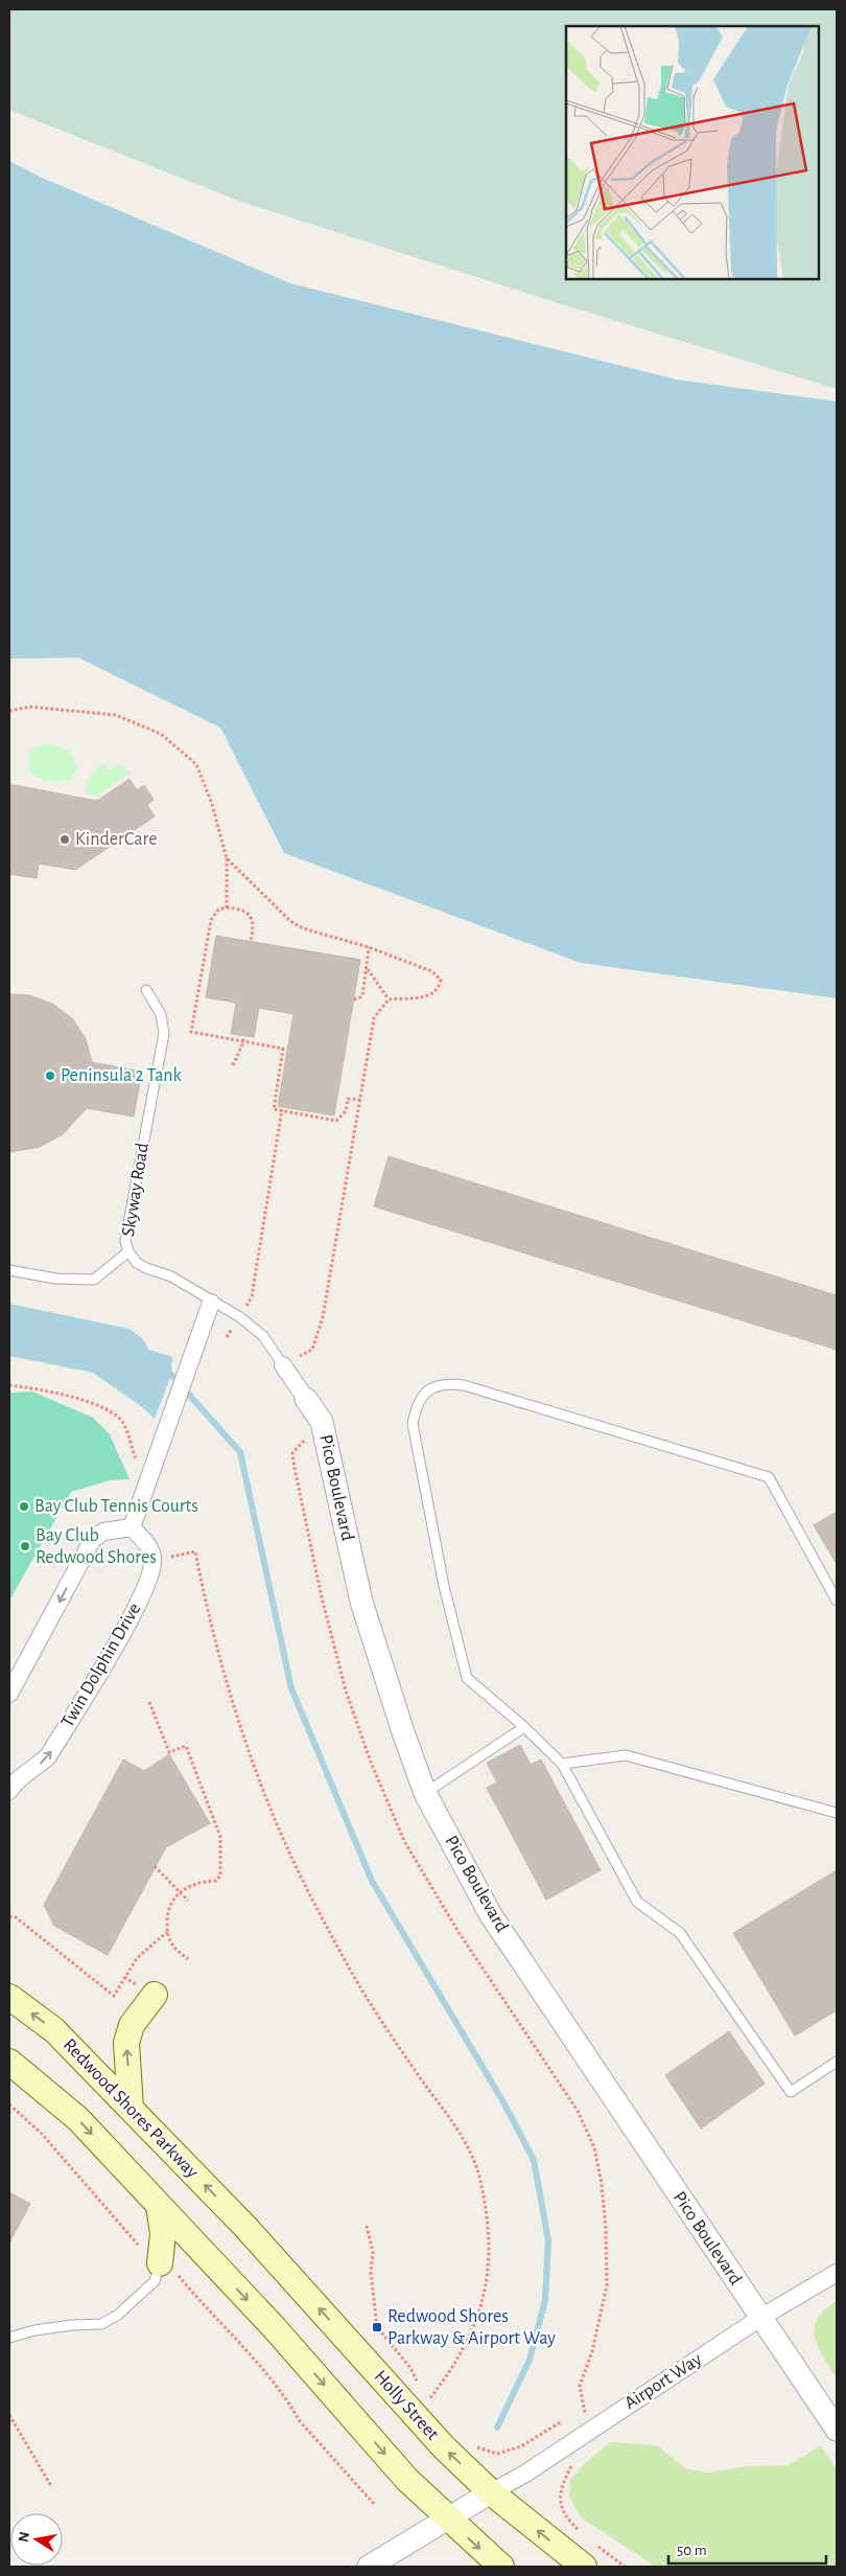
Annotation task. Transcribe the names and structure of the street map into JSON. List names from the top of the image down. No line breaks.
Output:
{"streets":{"main road":["Redwood Shores Parkway","Holly Street"],"street":["Skyway Road","Pico Boulevard","Twin Dolphin Drive","Airport Way"]},"crossings":[["Skyway Road","Pico Boulevard"],["Pico Boulevard","Airport Way"],["Redwood Shores Parkway","Holly Street"],["Airport Way","Holly Street"]],"places":{"other":["KinderCare","Peninsula 2 Tank","Bay Club Tennis Courts","Bay Club Redwood Shores"],"transit":["Redwood Shores Parkway & Airport Way"]},"scale_bar":"50 m","north":"left"}
